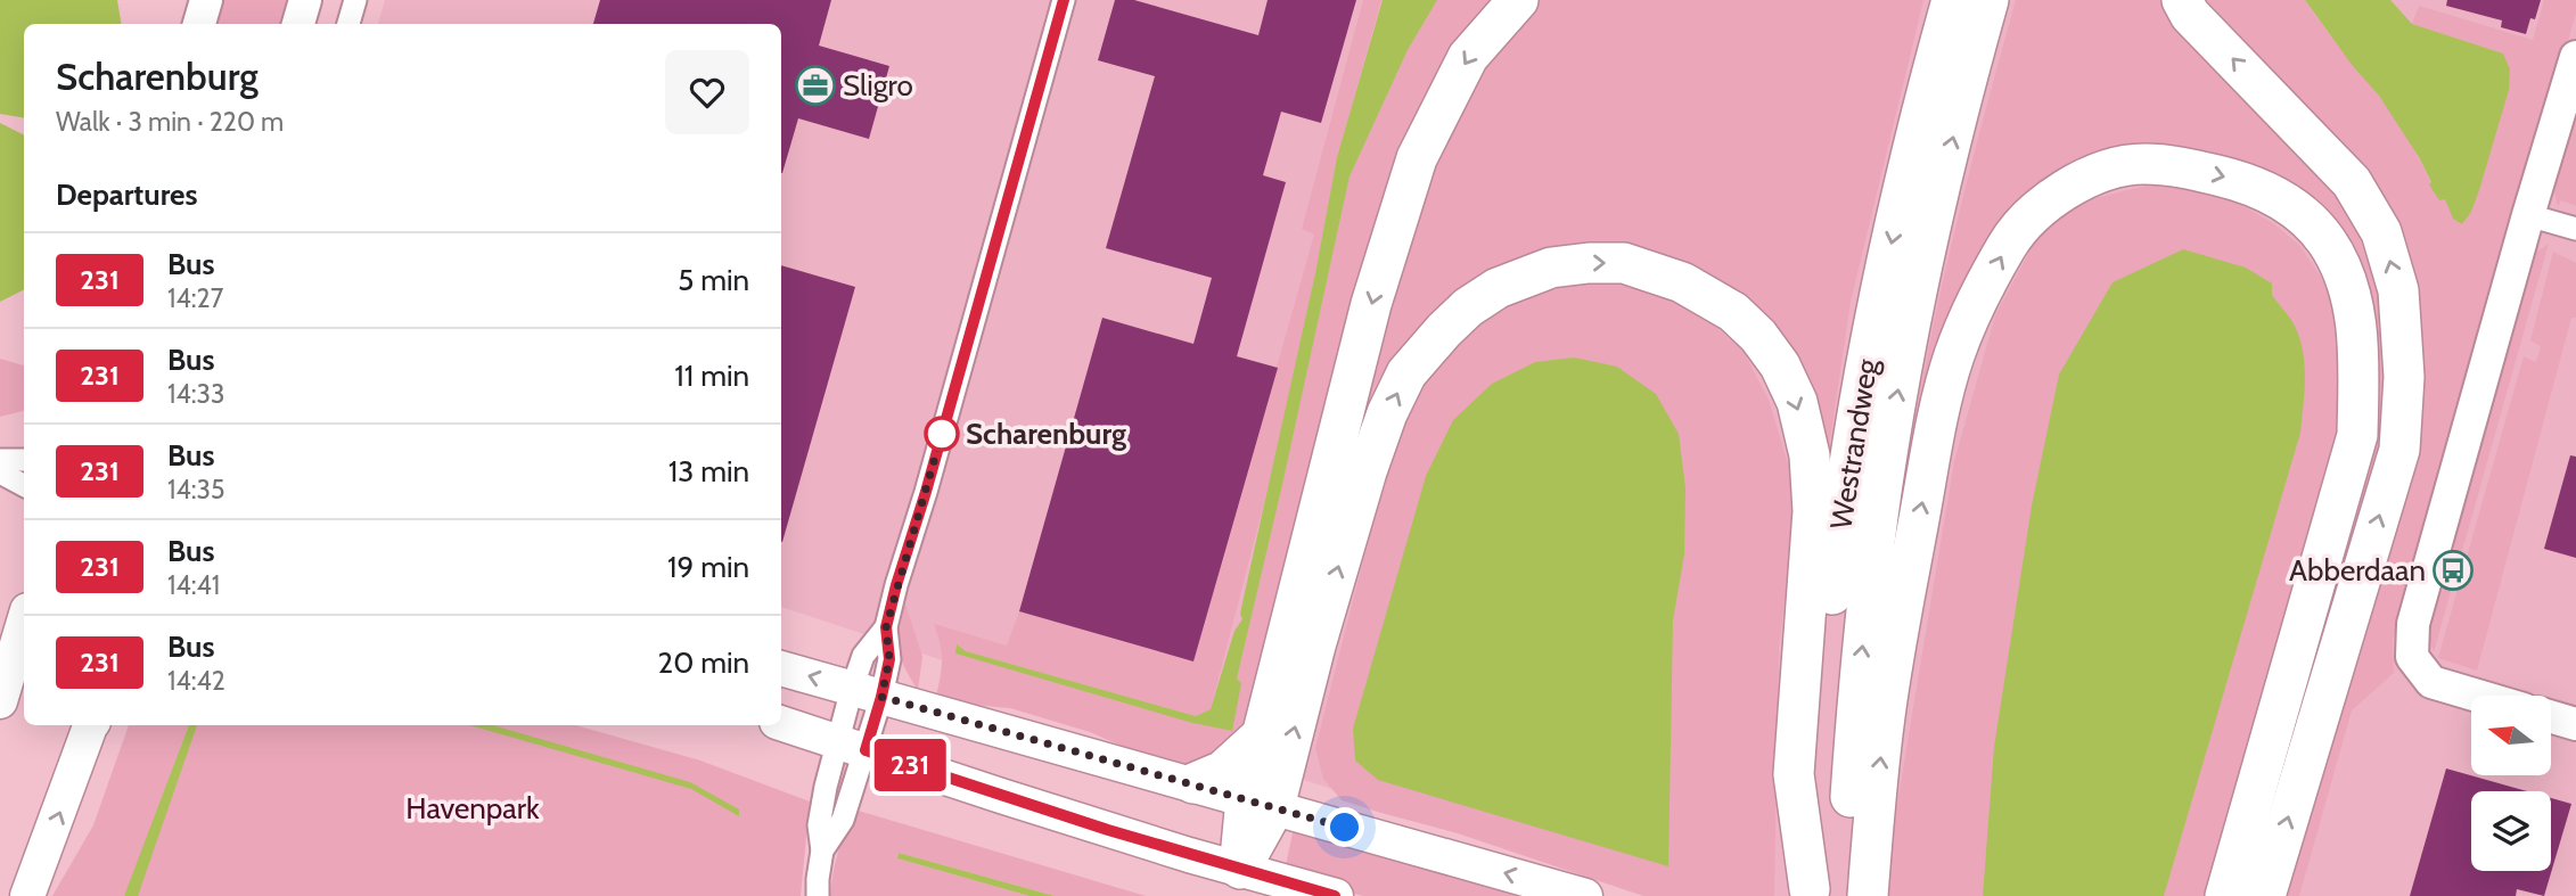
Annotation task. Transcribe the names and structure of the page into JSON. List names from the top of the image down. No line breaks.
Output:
{"streets":{"highway":["Westrandweg"]},"parks":["Havenpark"],"places":{"office":["Sligro"],"other":["Scharenburg"],"bus stop":["Abberdaan"]},"lines":["bus line 231"],"north":"left","page":{"on_map":"231","heading":[["Scharenburg","Walk · 3 min · 220 m"],"Departures"],"list":[{"mark":"231","name":"Bus","note":"14:27","value":"5 min"},{"mark":"231","name":"Bus","note":"14:33","value":"11 min"},{"mark":"231","name":"Bus","note":"14:35","value":"13 min"},{"mark":"231","name":"Bus","note":"14:41","value":"19 min"},{"mark":"231","name":"Bus","note":"14:42","value":"20 min"}]}}
